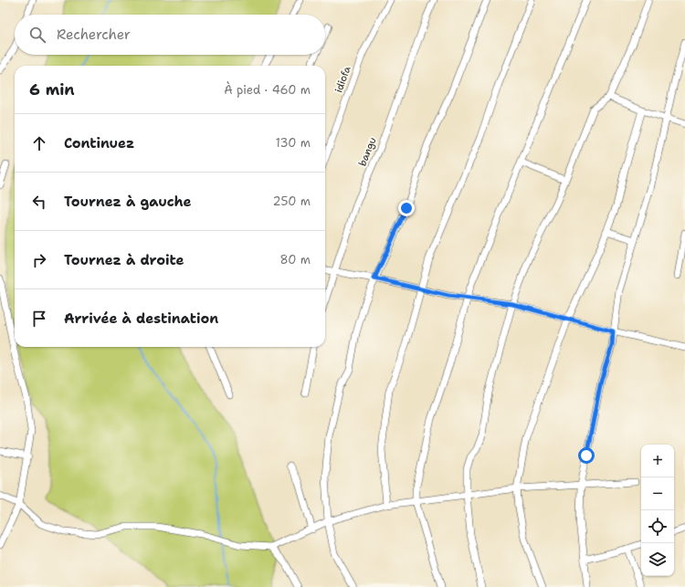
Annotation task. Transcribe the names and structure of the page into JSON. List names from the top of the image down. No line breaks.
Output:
{"streets":{"street":["idiofa","bangu"]},"page":{"search":"Rechercher","heading":["6 min","À pied · 460 m"],"list":[["Continuez","130 m"],["Tournez à gauche","250 m"],["Tournez à droite","80 m"],"Arrivée à destination"],"map_buttons":["+","−"]}}
